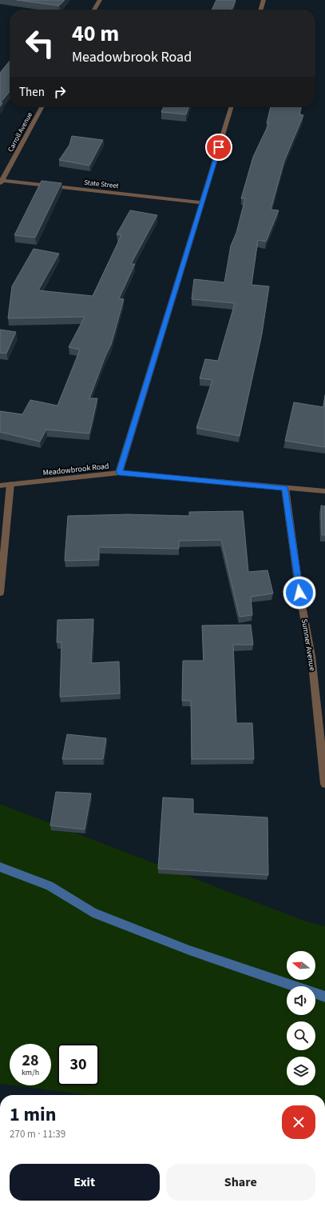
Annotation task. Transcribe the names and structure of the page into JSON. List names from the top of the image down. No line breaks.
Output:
{"streets":{"street":["Carroll Avenue","State Street","Meadowbrook Road","Sumner Avenue"]},"crossings":[["Carroll Avenue","State Street"],["Meadowbrook Road","Sumner Avenue"]],"north":"left","page":{"turn":["40 m","Meadowbrook Road"],"then":"Then","speed":"28 km/h","limit":"30","heading":["1 min","270 m · 11:39"],"buttons":["Exit","Share"]}}
